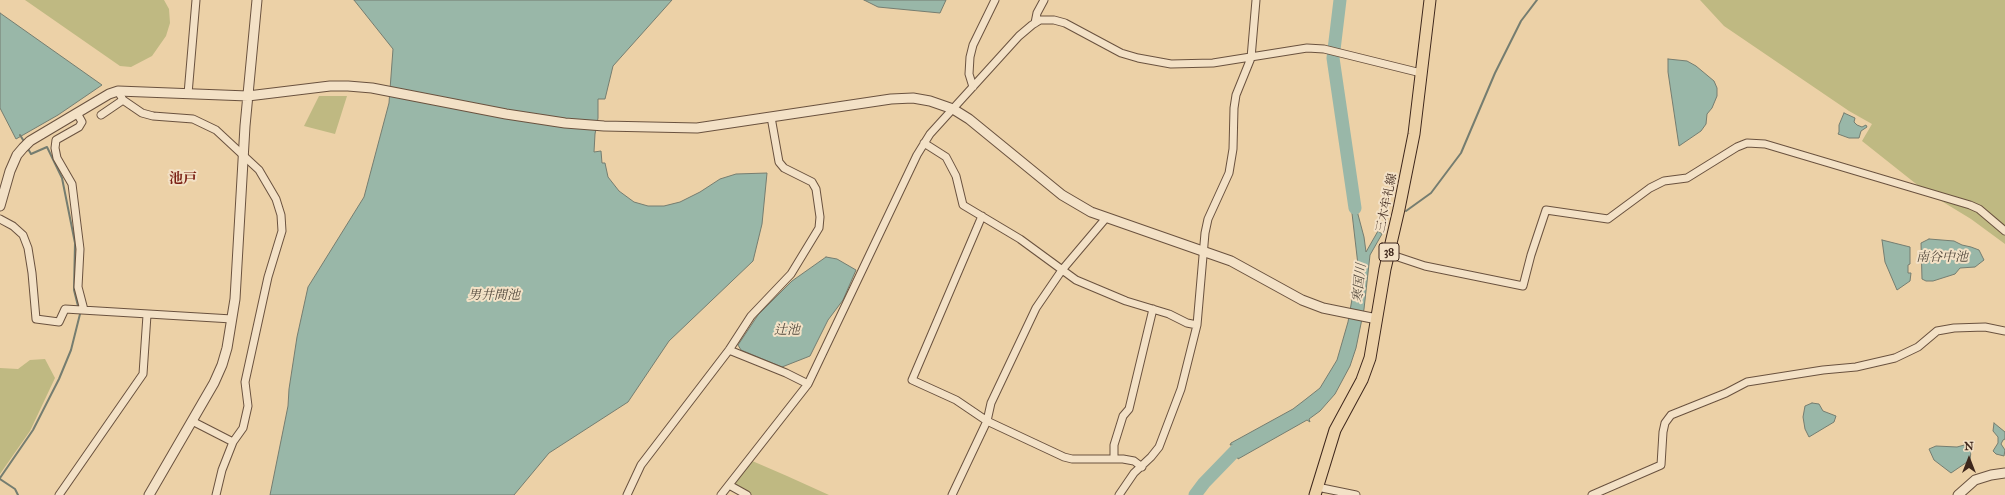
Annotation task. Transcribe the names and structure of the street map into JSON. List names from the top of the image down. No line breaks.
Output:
{"streets":{"main road":["三木牟礼線","38"]},"districts":["池戸"],"water":["南谷中池","寒国川","男井間池","辻池"],"north":"top"}
